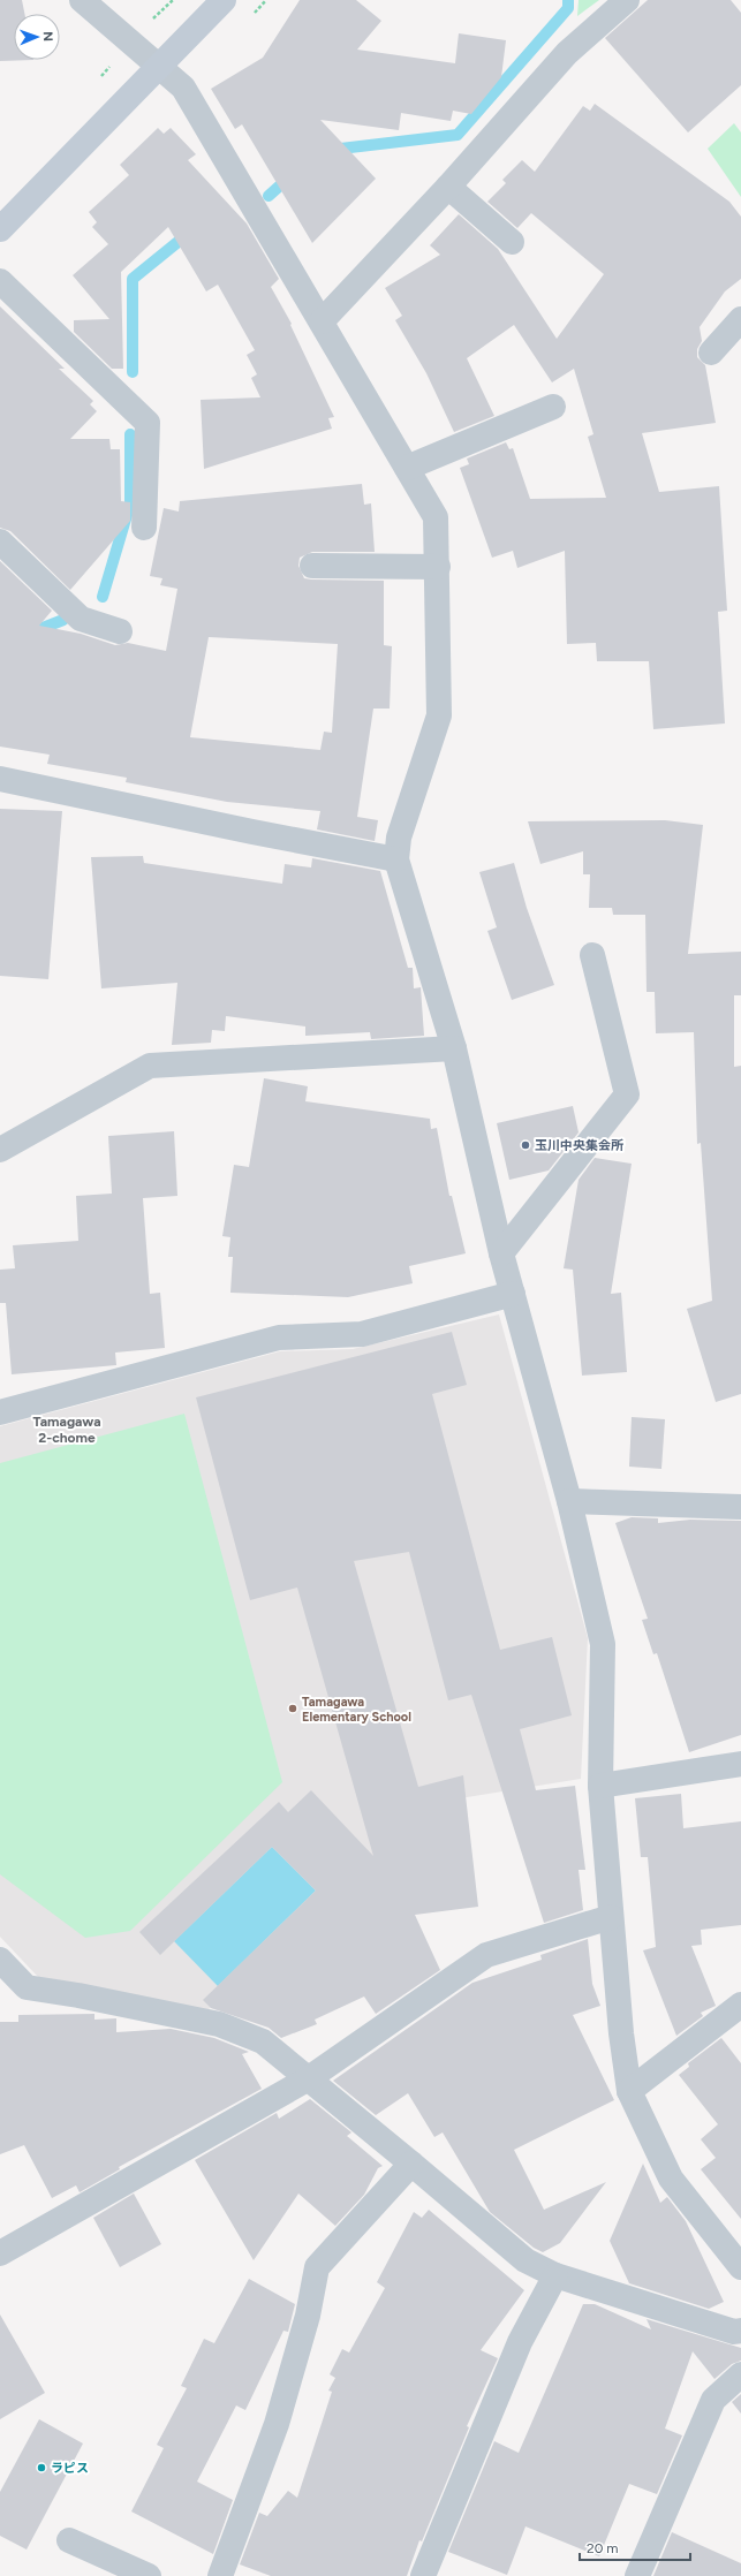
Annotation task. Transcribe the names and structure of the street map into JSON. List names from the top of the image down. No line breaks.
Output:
{"districts":["Tamagawa 2-chome"],"places":["玉川中央集会所","Tamagawa Elementary School","ラピス"],"scale_bar":"20 m","north":"right"}
